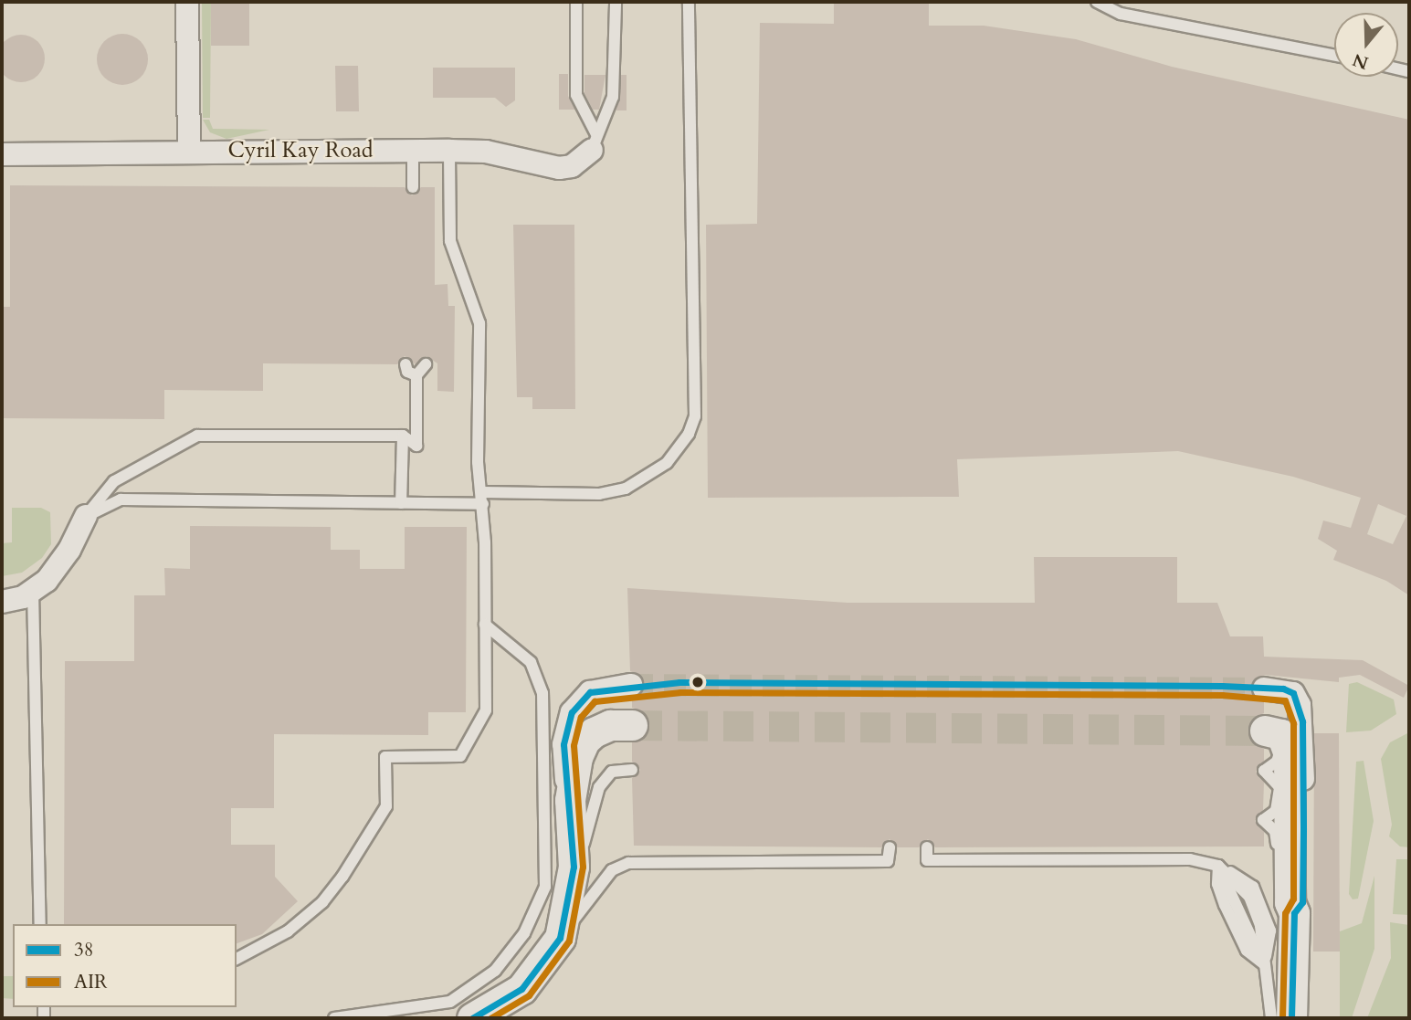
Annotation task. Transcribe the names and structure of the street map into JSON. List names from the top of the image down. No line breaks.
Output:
{"streets":{"street":["Cyril Kay Road"]},"lines":["transit line 38","transit line AIR"],"legend":["38","AIR"],"north":"bottom"}
